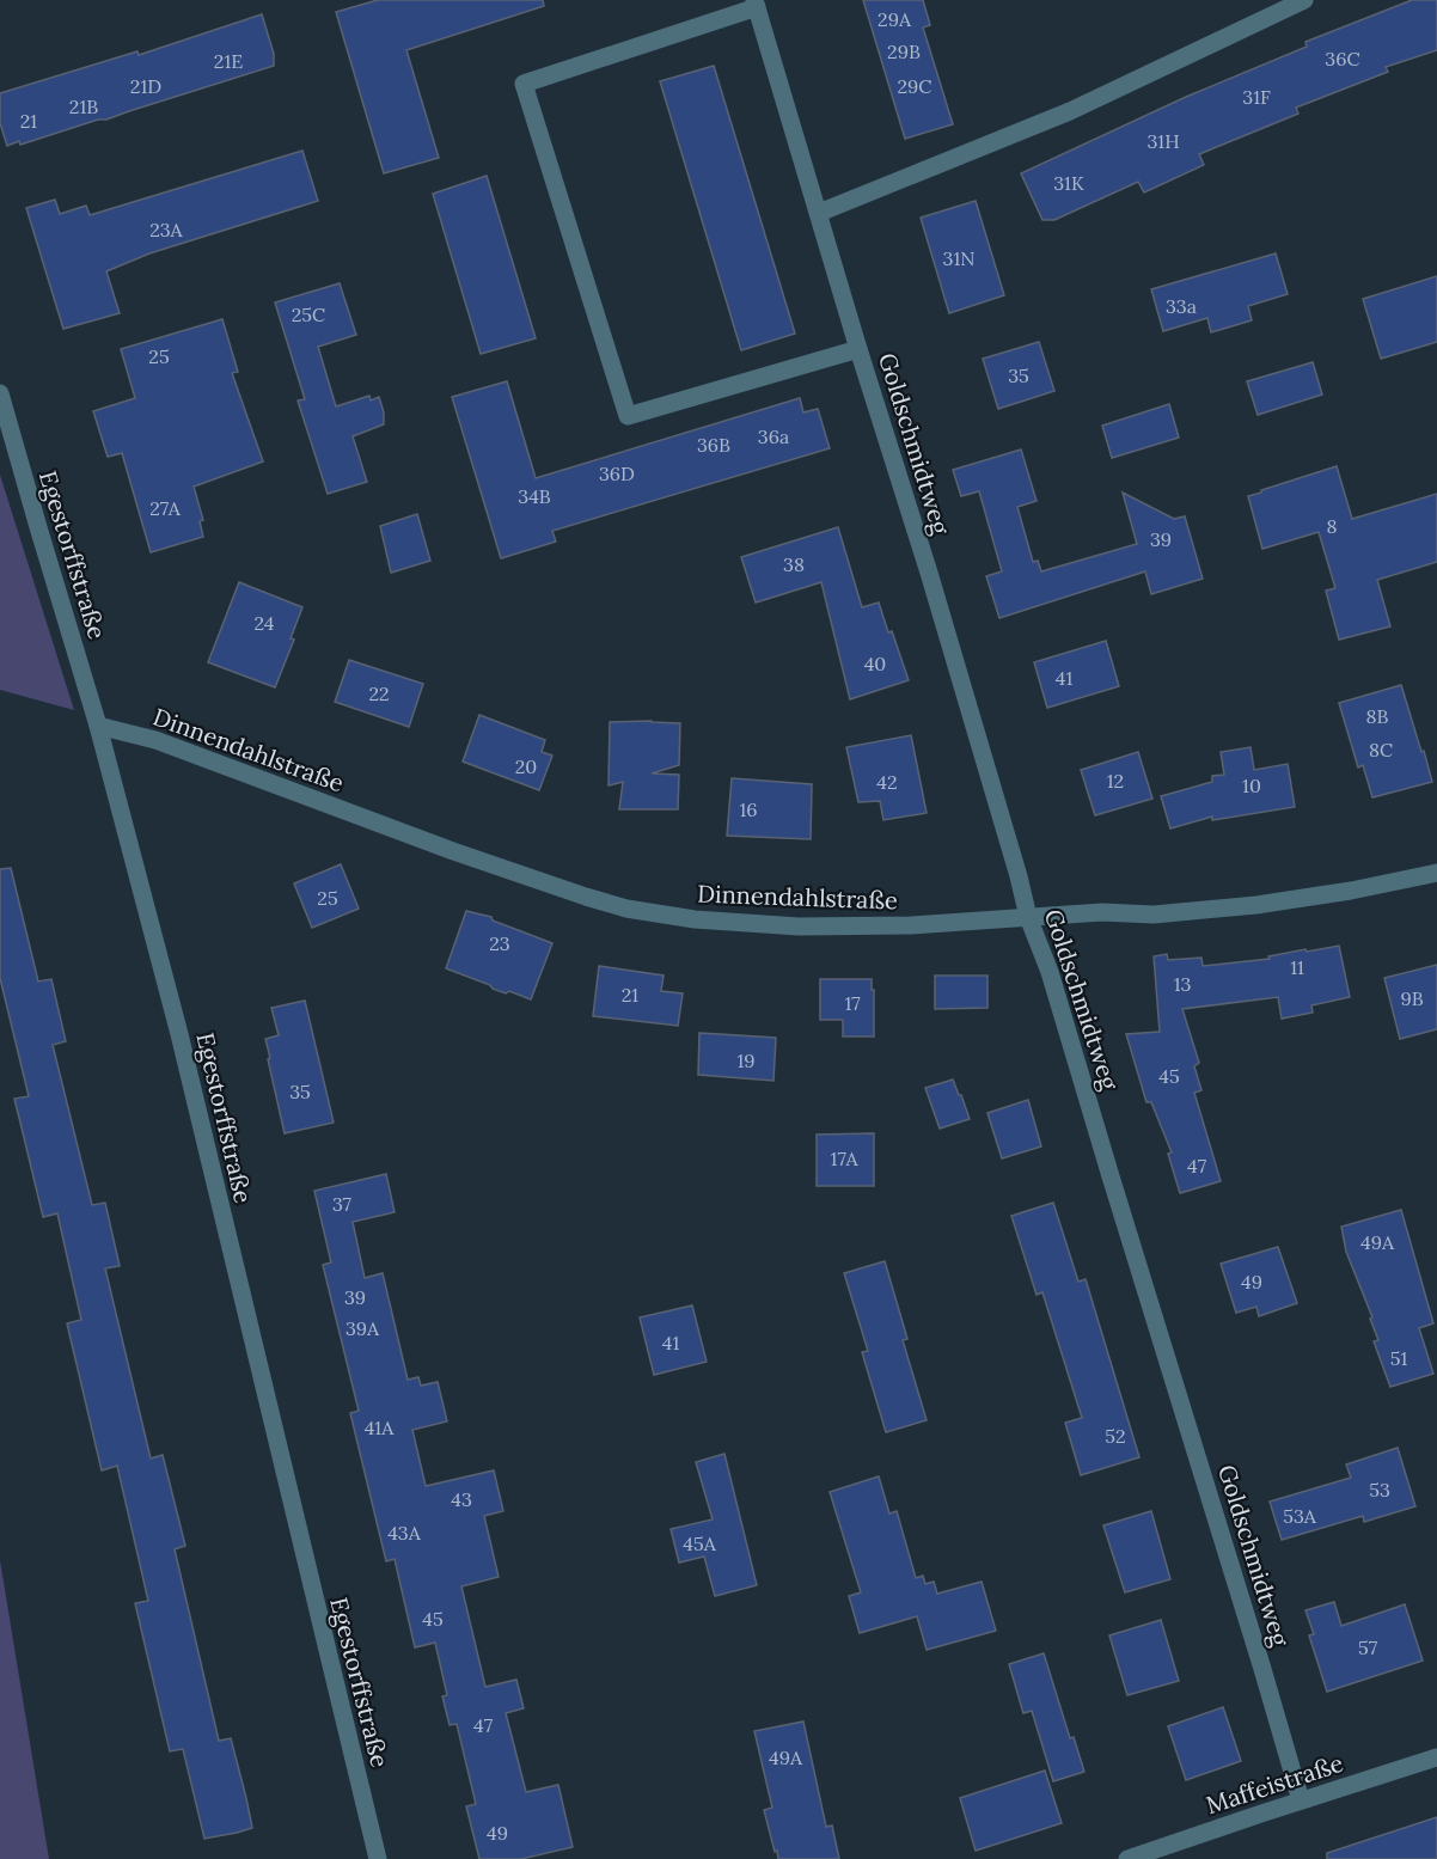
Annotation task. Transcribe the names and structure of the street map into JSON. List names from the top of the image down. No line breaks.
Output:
{"streets":{"street":["Goldschmidtweg","Egestorffstraße","Dinnendahlstraße","Maffeistraße"]},"crossings":[["Goldschmidtweg","Dinnendahlstraße"],["Goldschmidtweg","Maffeistraße"],["Egestorffstraße","Dinnendahlstraße"]],"house_numbers":["29A","29B","36C","21E","21D","29C","31F","21B","21","31H","31K","23A","31N","33a","25C","25","35","36a","36B","36D","34B","27A","8","39","38","24","40","41","22","8B","8C","20","12","42","10","16","25","23","11","13","21","9B","17","19","45","35","17A","47","37","49A","49","39","39A","41","51","41A","52","53","43","53A","43A","45A","45","57","47","49A","49"]}
